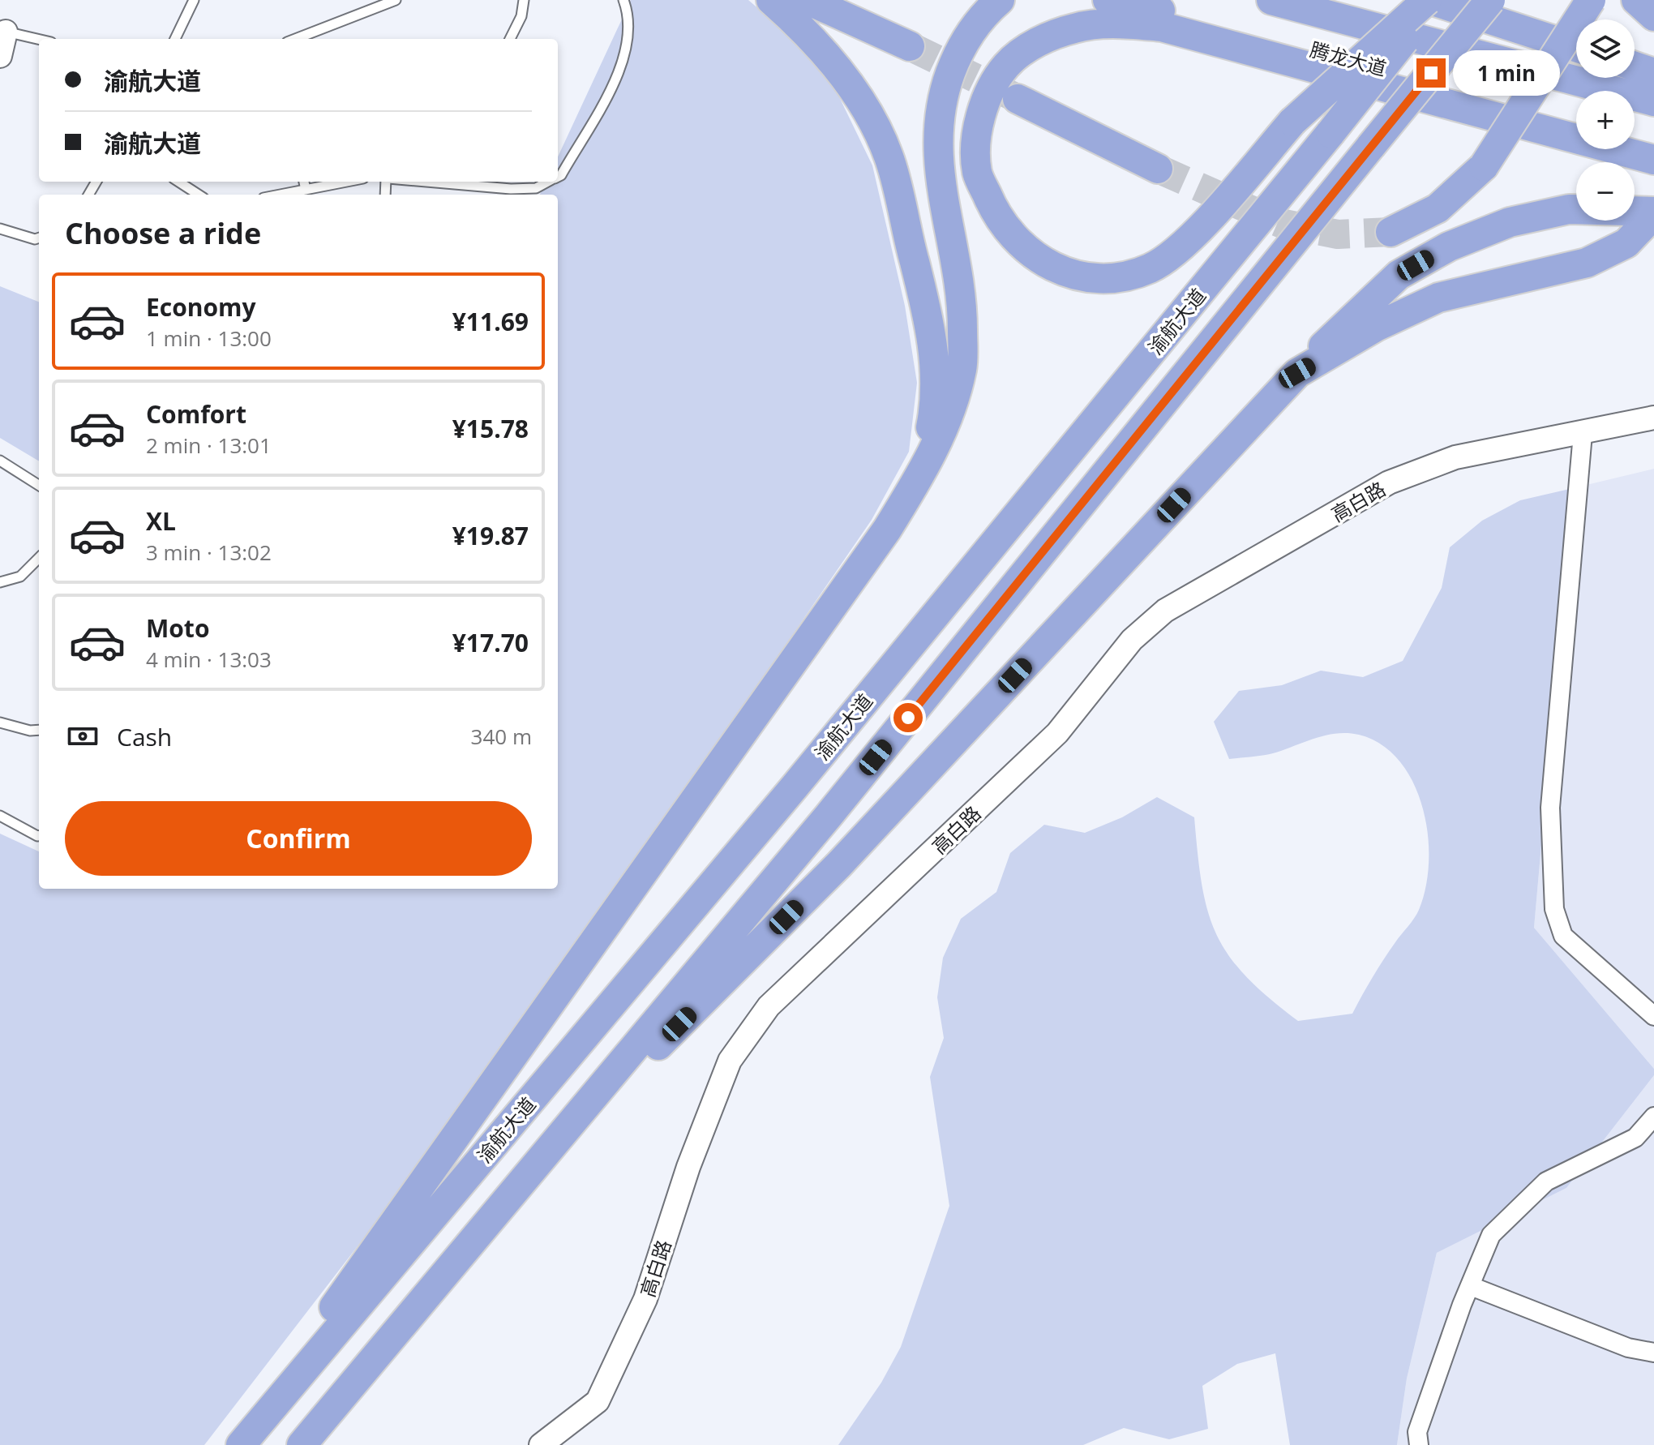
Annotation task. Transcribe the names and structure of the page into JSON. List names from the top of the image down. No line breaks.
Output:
{"streets":{"highway":["腾龙大道","渝航大道"],"street":["高白路"]},"page":{"map_buttons":["+","−"],"banner":["渝航大道","渝航大道"],"bubble":"1 min","heading":"Choose a ride","list":[{"name":"Economy","note":"1 min · 13:00","value":"¥11.69"},{"name":"Comfort","note":"2 min · 13:01","value":"¥15.78"},{"name":"XL","note":"3 min · 13:02","value":"¥19.87"},{"name":"Moto","note":"4 min · 13:03","value":"¥17.70"}],"pay":["Cash","340 m"],"buttons":"Confirm"}}
